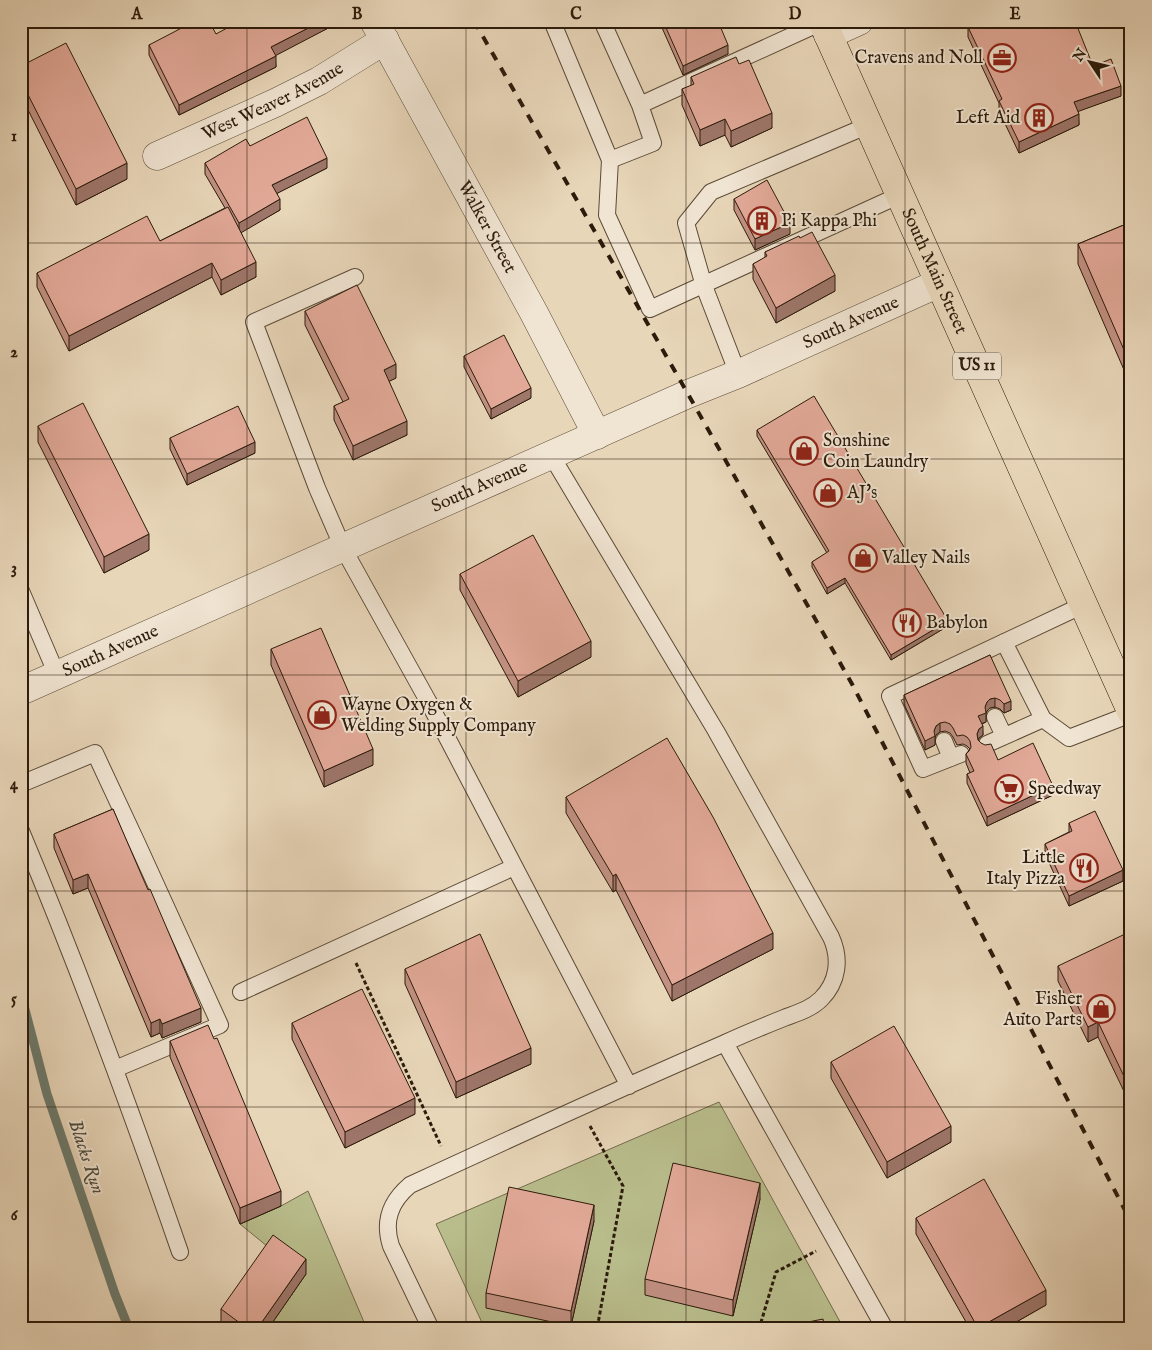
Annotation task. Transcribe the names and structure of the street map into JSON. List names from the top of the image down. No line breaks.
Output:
{"streets":{"main road":["South Main Street","US 11"],"street":["West Weaver Avenue","Walker Street","South Avenue"]},"crossings":[["West Weaver Avenue","Walker Street"],["Walker Street","South Avenue"],["South Main Street","South Avenue"]],"water":["Blacks Run"],"places":{"office":["Cravens and Noll"],"building":["Left Aid","Pi Kappa Phi"],"shop":["Sonshine Coin Laundry","AJ's","Valley Nails","Wayne Oxygen & Welding Supply Company","Fisher Auto Parts"],"restaurant":["Babylon","Little Italy Pizza"],"supermarket":["Speedway"]},"north":"top left","grid":{"columns":["A","B","C","D","E"],"rows":["1","2","3","4","5","6"]}}
